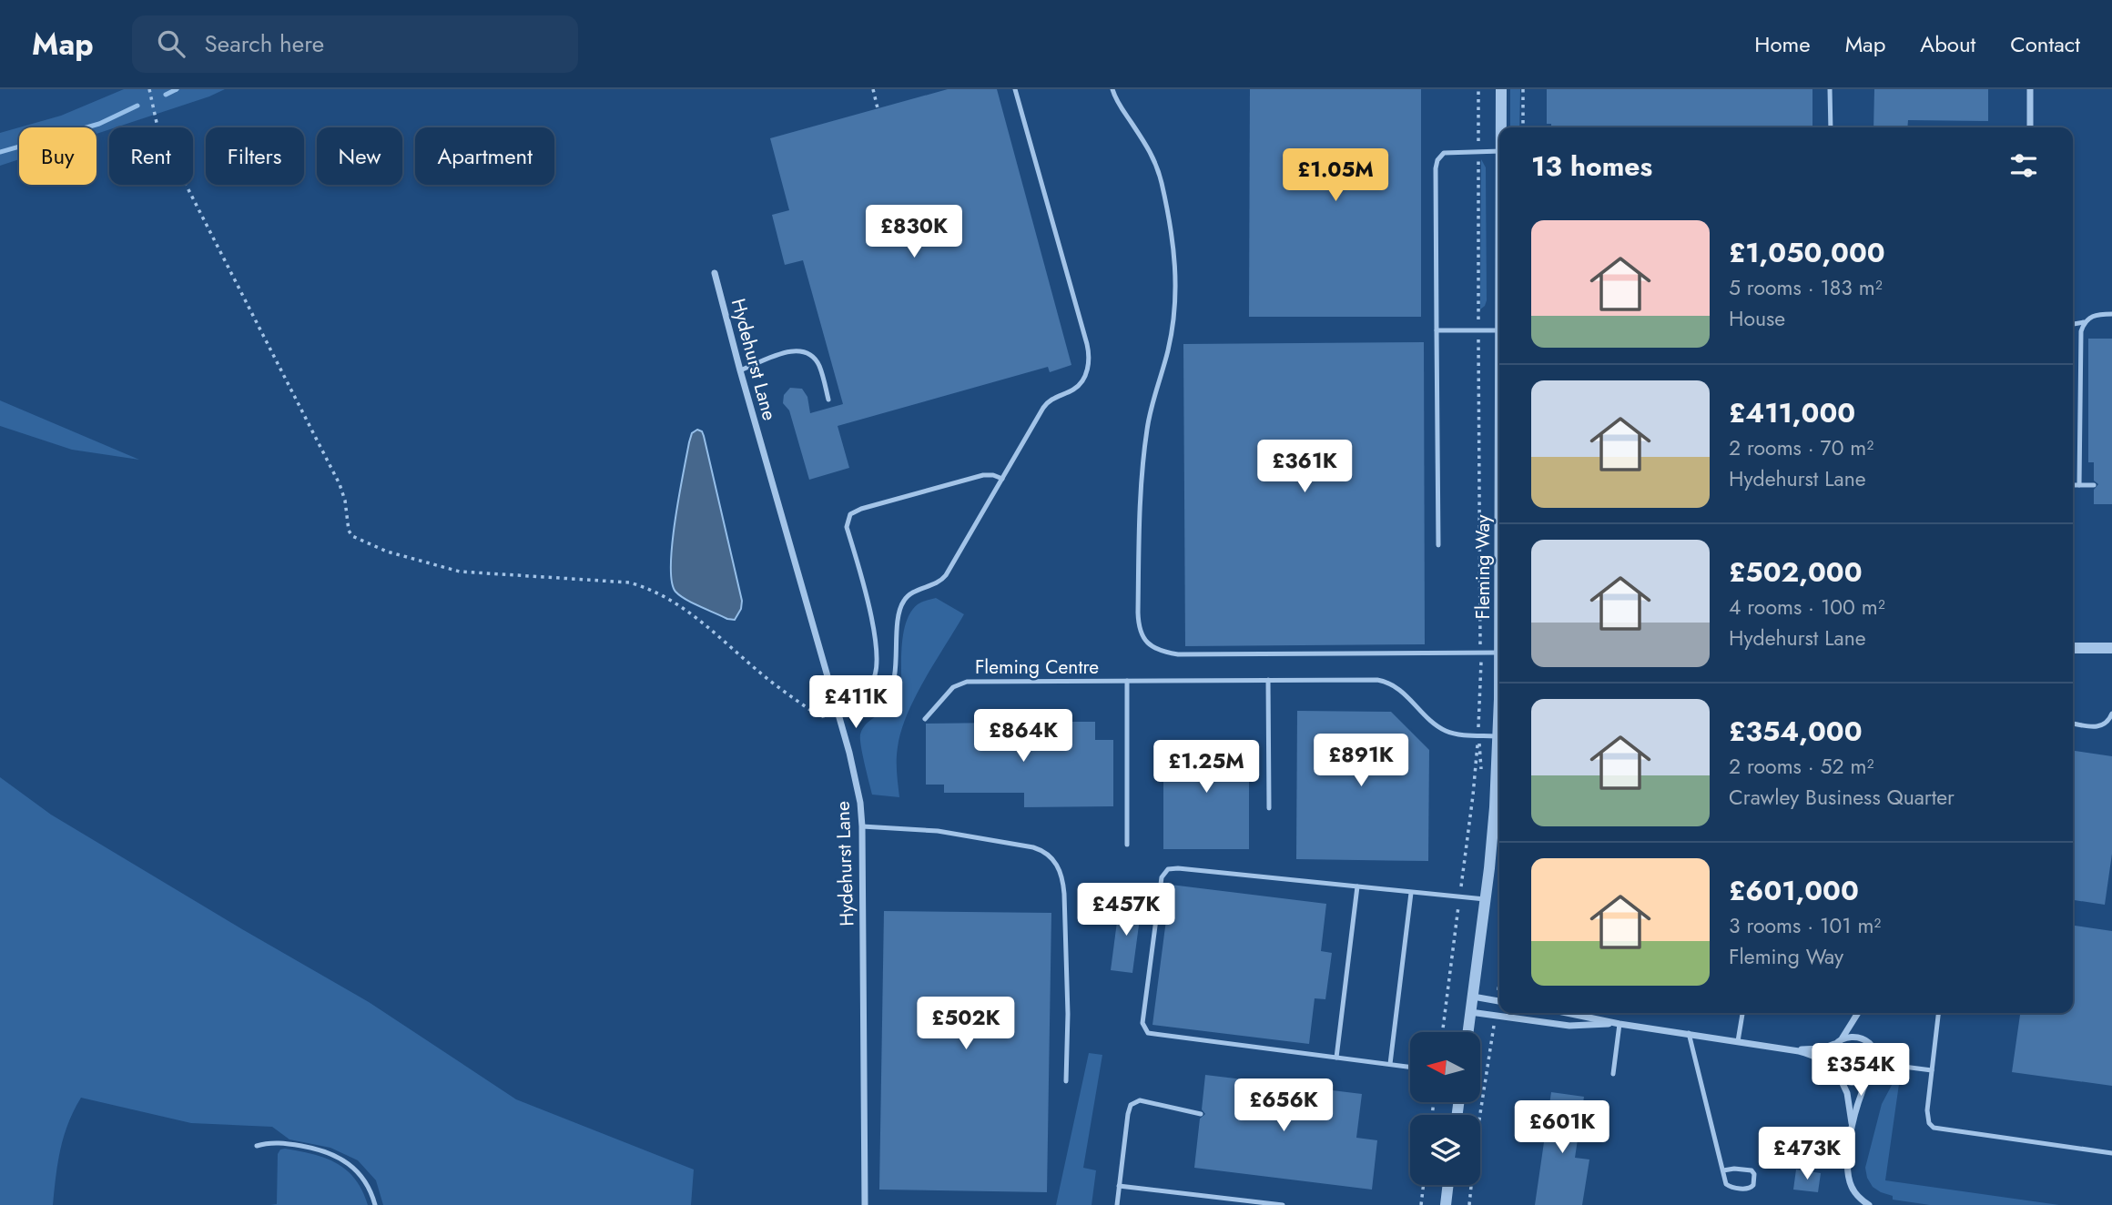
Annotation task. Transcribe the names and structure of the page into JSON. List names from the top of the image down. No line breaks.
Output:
{"streets":{"street":["Hydehurst Lane","Fleming Way"],"lane":["Fleming Centre"]},"crossings":[["Fleming Way","Fleming Centre"]],"north":"left","page":{"header":"Map","search":"Search here","nav":["Home","Map","About","Contact"],"chip":["Buy","Rent","Filters","New","Apartment"],"heading":"13 homes","price":["£1.05M","£830K","£361K","£411K","£864K","£891K","£1.25M","£457K","£502K","£354K","£656K","£601K","£473K"],"list":[{"name":"£1,050,000","note":"5 rooms · 183 m² · House"},{"name":"£411,000","note":"2 rooms · 70 m² · Hydehurst Lane"},{"name":"£502,000","note":"4 rooms · 100 m² · Hydehurst Lane"},{"name":"£354,000","note":"2 rooms · 52 m² · Crawley Business Quarter"},{"name":"£601,000","note":"3 rooms · 101 m² · Fleming Way"}]}}
